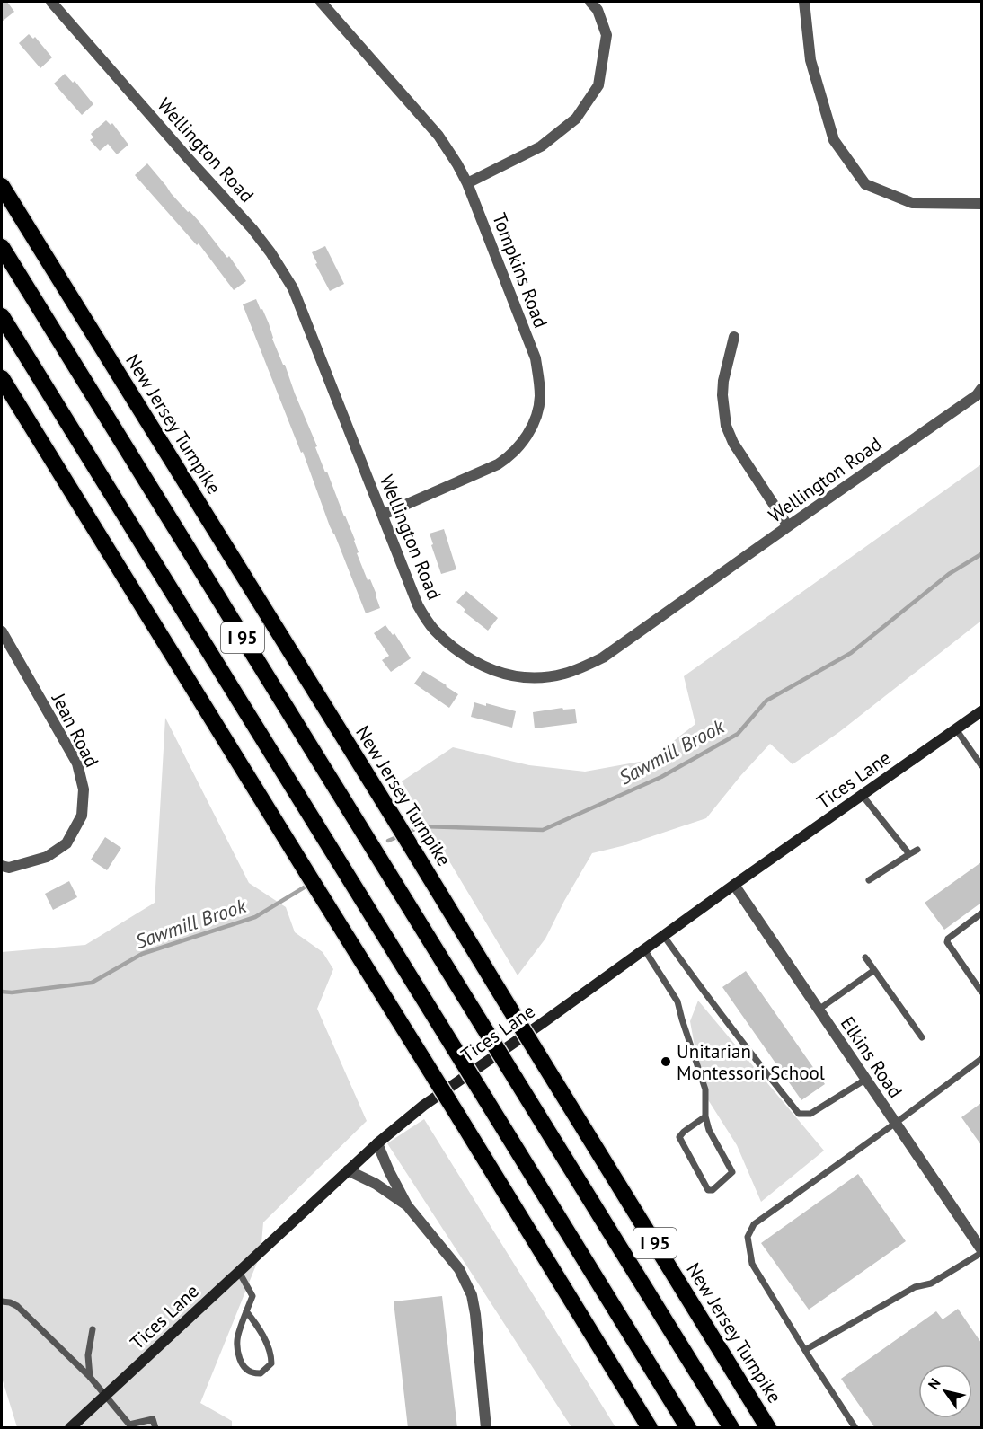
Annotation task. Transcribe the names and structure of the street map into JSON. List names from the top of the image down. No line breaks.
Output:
{"streets":{"highway":["New Jersey Turnpike","I 95"],"street":["Wellington Road","Tompkins Road","Jean Road","Tices Lane","Elkins Road"]},"crossings":[["Wellington Road","Tompkins Road"],["Tices Lane","Elkins Road"]],"water":["Sawmill Brook"],"places":["Unitarian Montessori School"],"north":"top left"}
